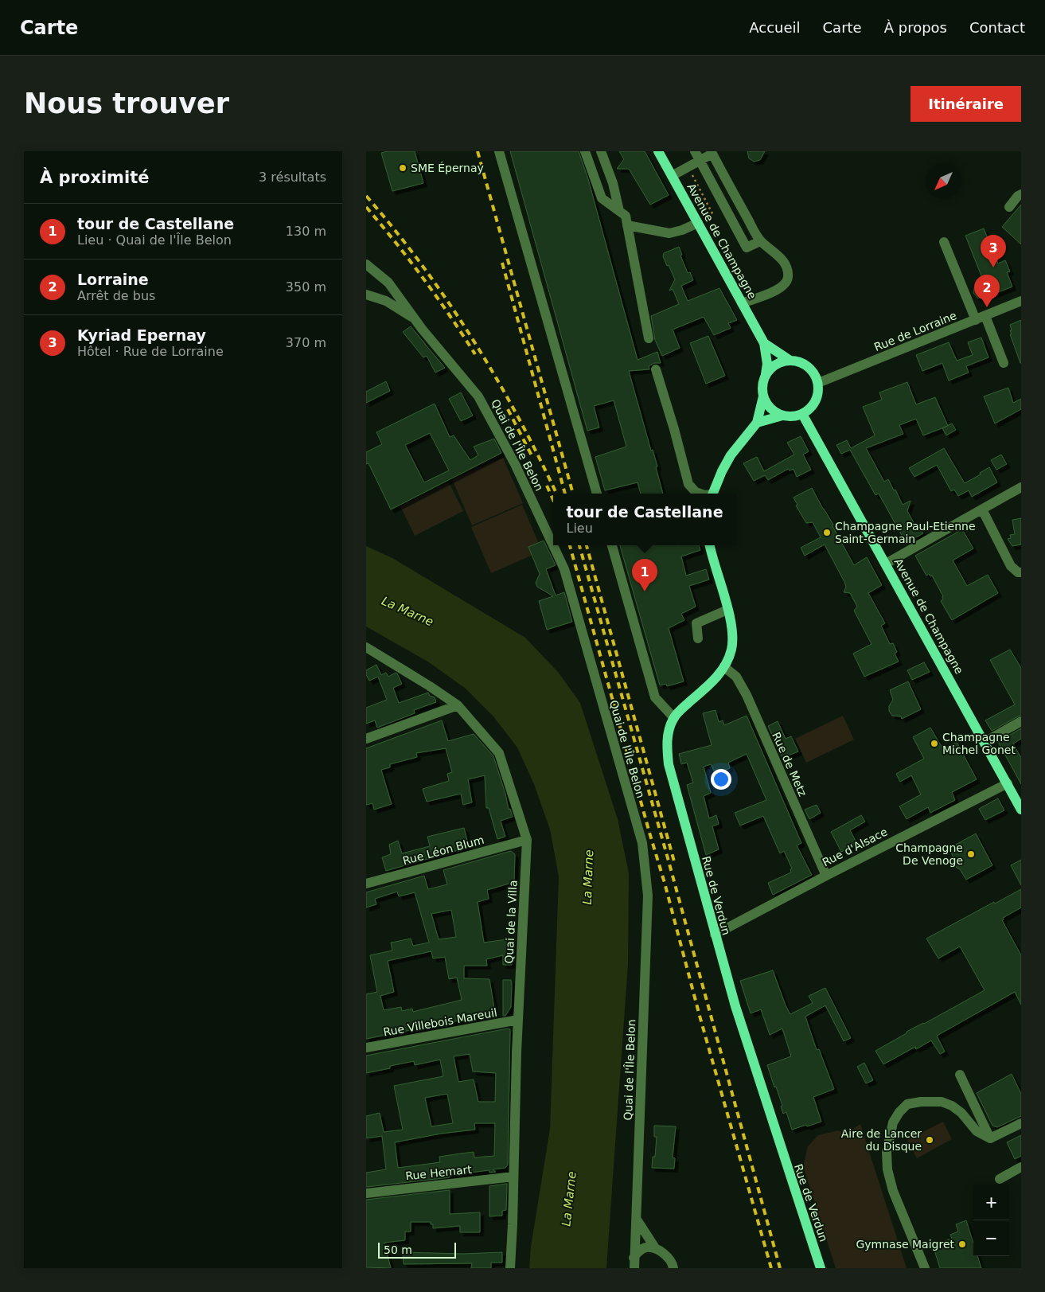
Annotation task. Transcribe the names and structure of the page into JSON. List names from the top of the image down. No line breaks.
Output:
{"streets":{"main road":["Avenue de Champagne","Rue de Verdun"],"street":["Rue de Lorraine","Quai de l'Île Belon","Rue de Metz","Rue d'Alsace","Rue Léon Blum","Quai de la Villa","Rue Villebois Mareuil","Rue Hemart"]},"crossings":[["Avenue de Champagne","Rue de Lorraine"],["Avenue de Champagne","Rue d'Alsace"],["Rue de Metz","Rue d'Alsace"],["Rue de Metz","Rue de Verdun"],["Rue d'Alsace","Rue de Verdun"],["Rue Léon Blum","Quai de la Villa"],["Quai de la Villa","Rue Villebois Mareuil"],["Quai de la Villa","Rue Hemart"]],"water":["La Marne"],"places":["SME Épernay","Champagne Paul-Etienne Saint-Germain","Champagne Michel Gonet","Champagne De Venoge","Aire de Lancer du Disque","Gymnase Maigret"],"scale_bar":"50 m","north":"bottom left","page":{"header":"Carte","nav":["Accueil","Carte","À propos","Contact"],"buttons":"Itinéraire","title":"Nous trouver","heading":["À proximité","3 résultats"],"list":[{"mark":"1","name":"tour de Castellane","note":"Lieu · Quai de l'Île Belon","value":"130 m"},{"mark":"2","name":"Lorraine","note":"Arrêt de bus","value":"350 m"},{"mark":"3","name":"Kyriad Epernay","note":"Hôtel · Rue de Lorraine","value":"370 m"}],"pins":["3","2","1"],"popup":["tour de Castellane","Lieu"],"map_buttons":["+","−"],"scale":"50 m"}}
